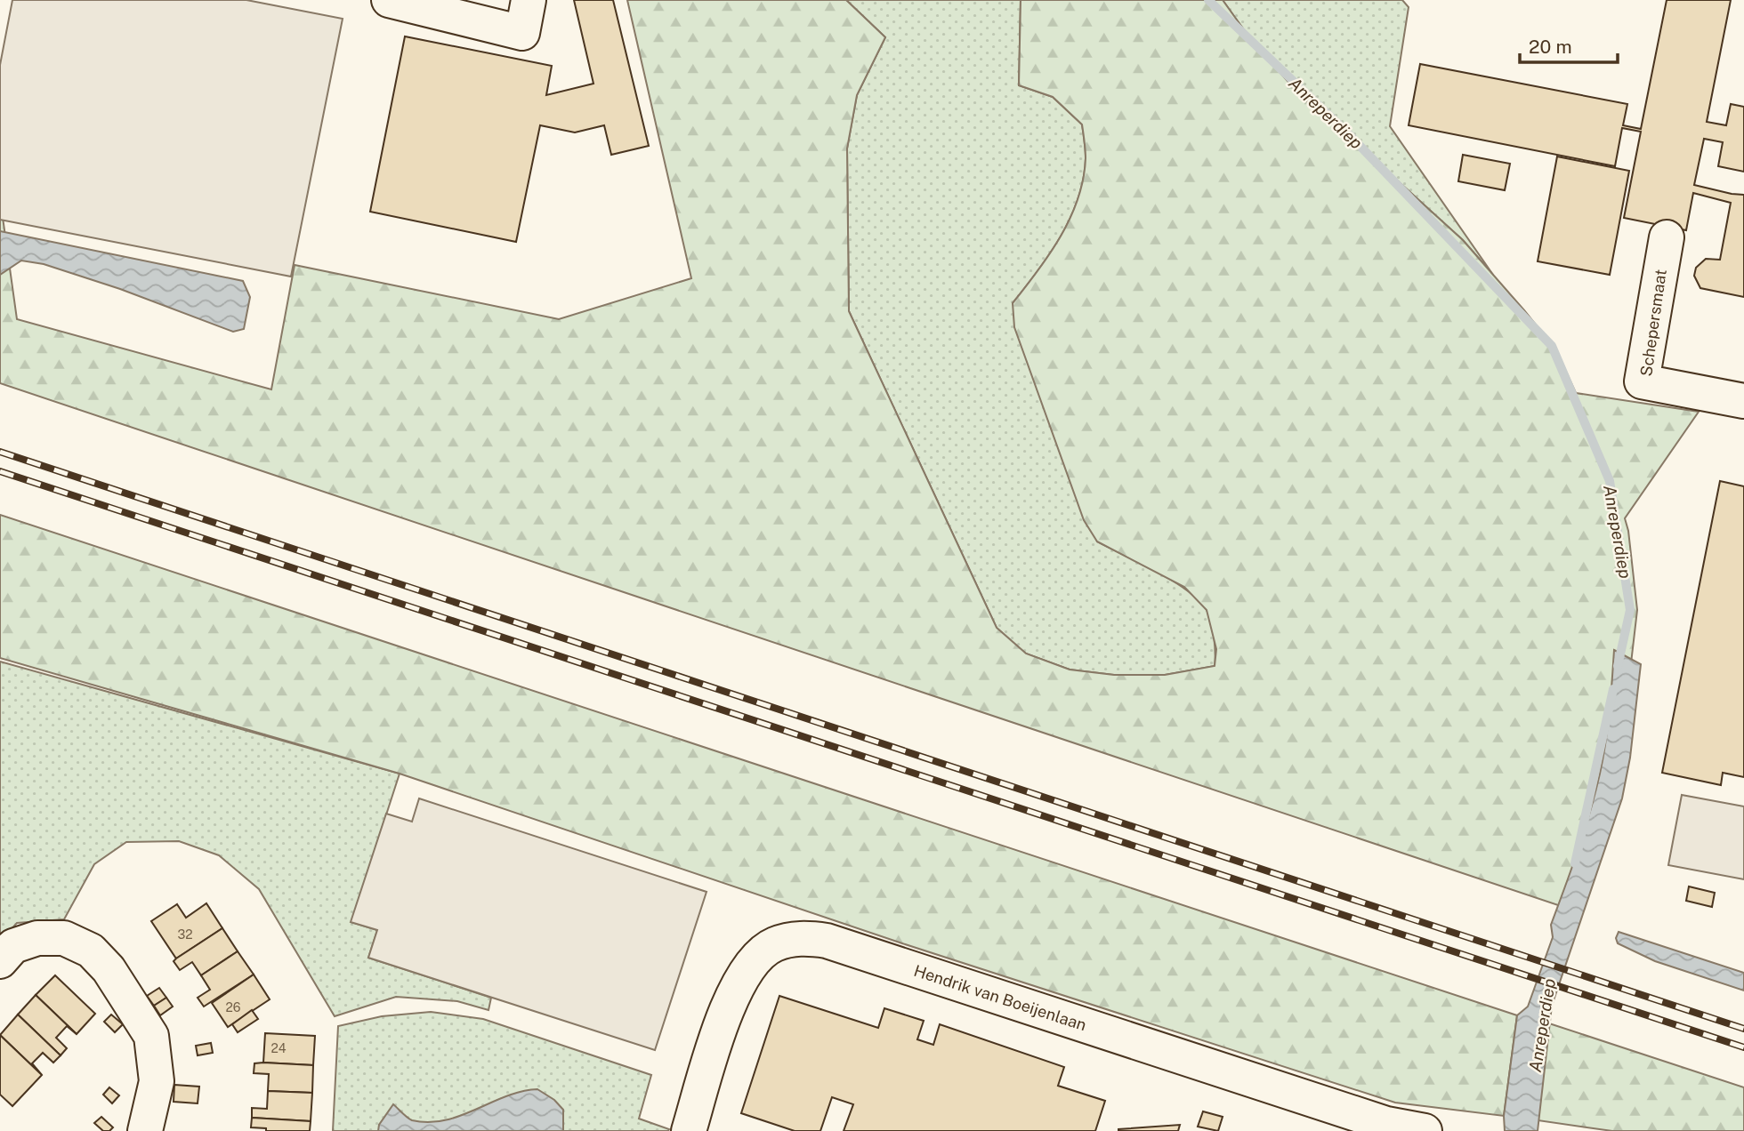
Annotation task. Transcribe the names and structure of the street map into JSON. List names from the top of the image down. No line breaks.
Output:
{"streets":{"street":["Schepersmaat","Hendrik van Boeijenlaan"]},"water":["Anreperdiep"],"house_numbers":["32","26","24"],"scale_bar":"20 m"}
